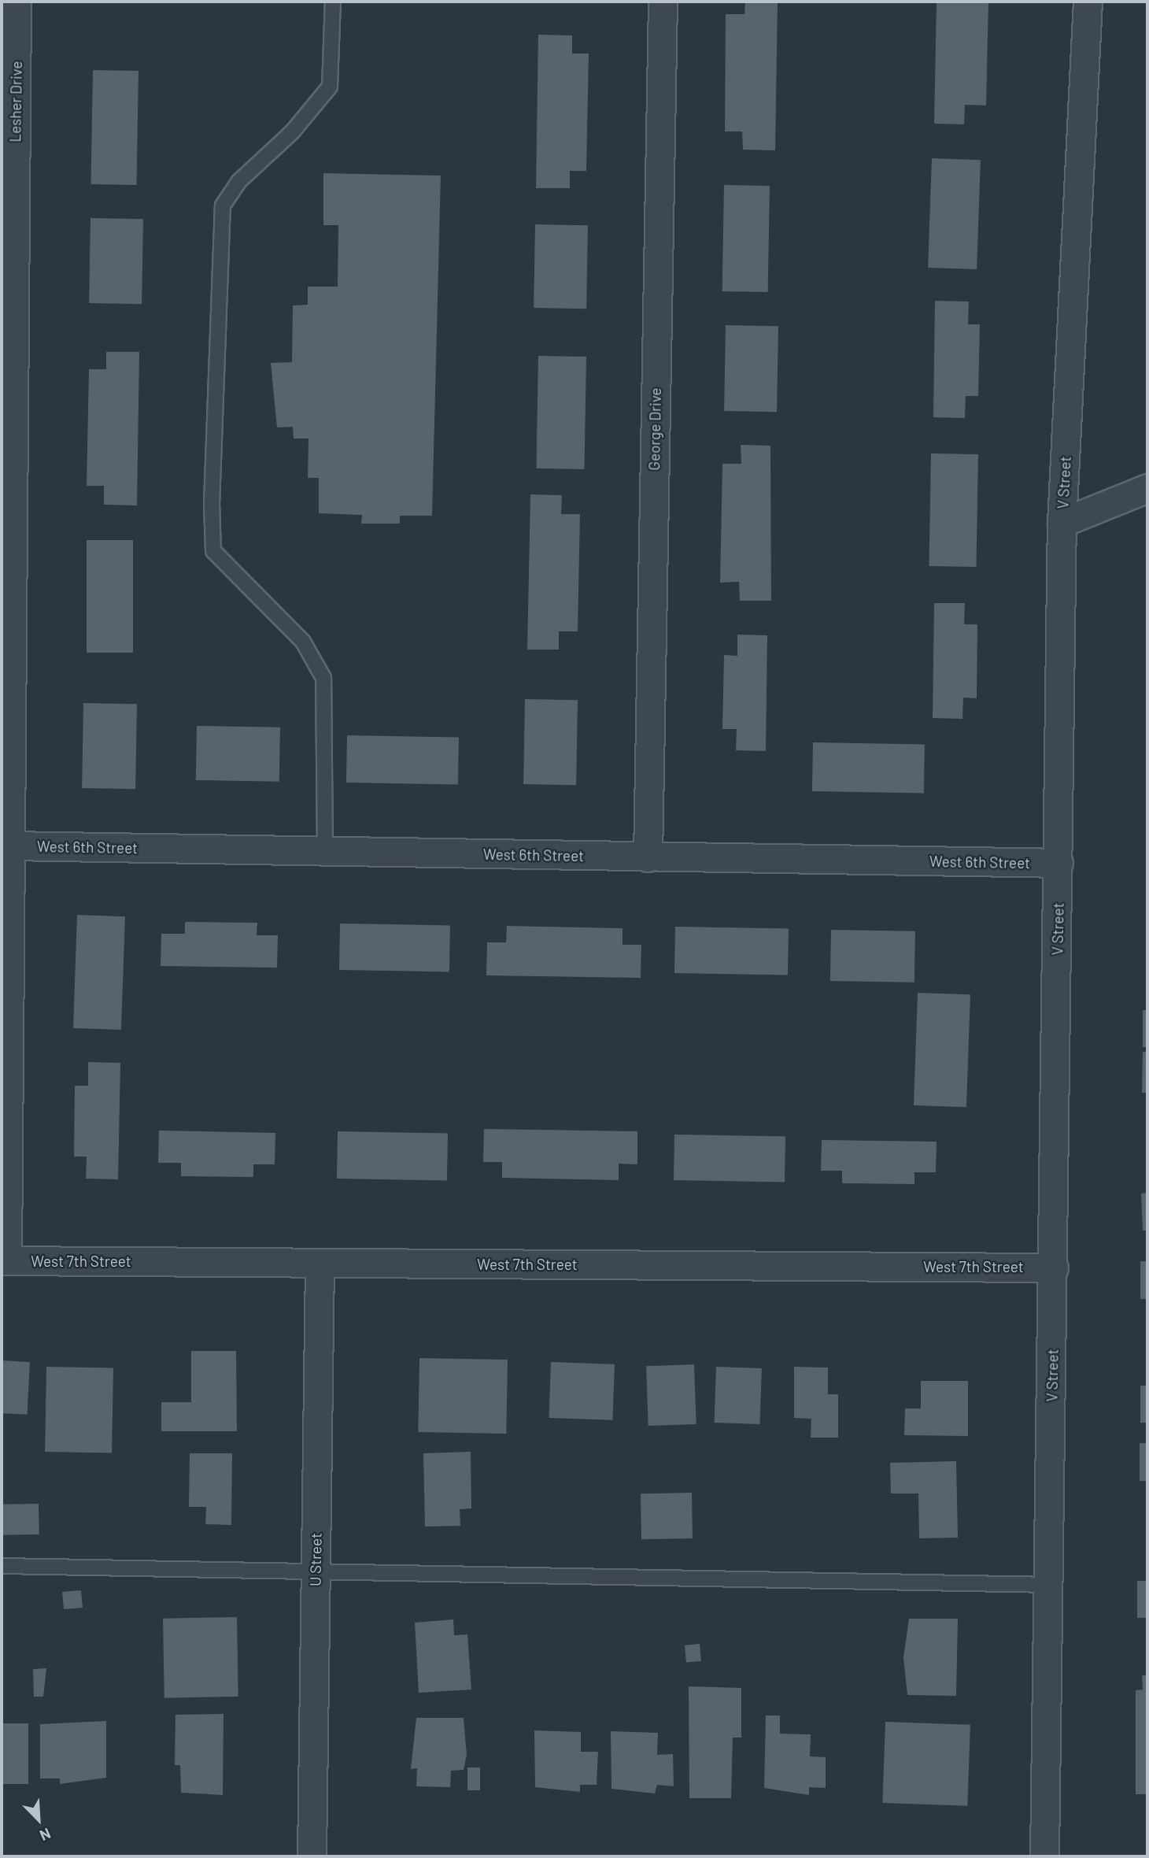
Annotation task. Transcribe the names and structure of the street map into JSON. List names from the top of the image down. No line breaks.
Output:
{"streets":{"street":["Lesher Drive","George Drive","V Street","West 6th Street","West 7th Street","U Street"]},"crossings":[["Lesher Drive","West 6th Street"],["Lesher Drive","West 7th Street"],["George Drive","West 6th Street"],["V Street","West 6th Street"],["V Street","West 7th Street"],["West 7th Street","U Street"]],"north":"bottom right"}
